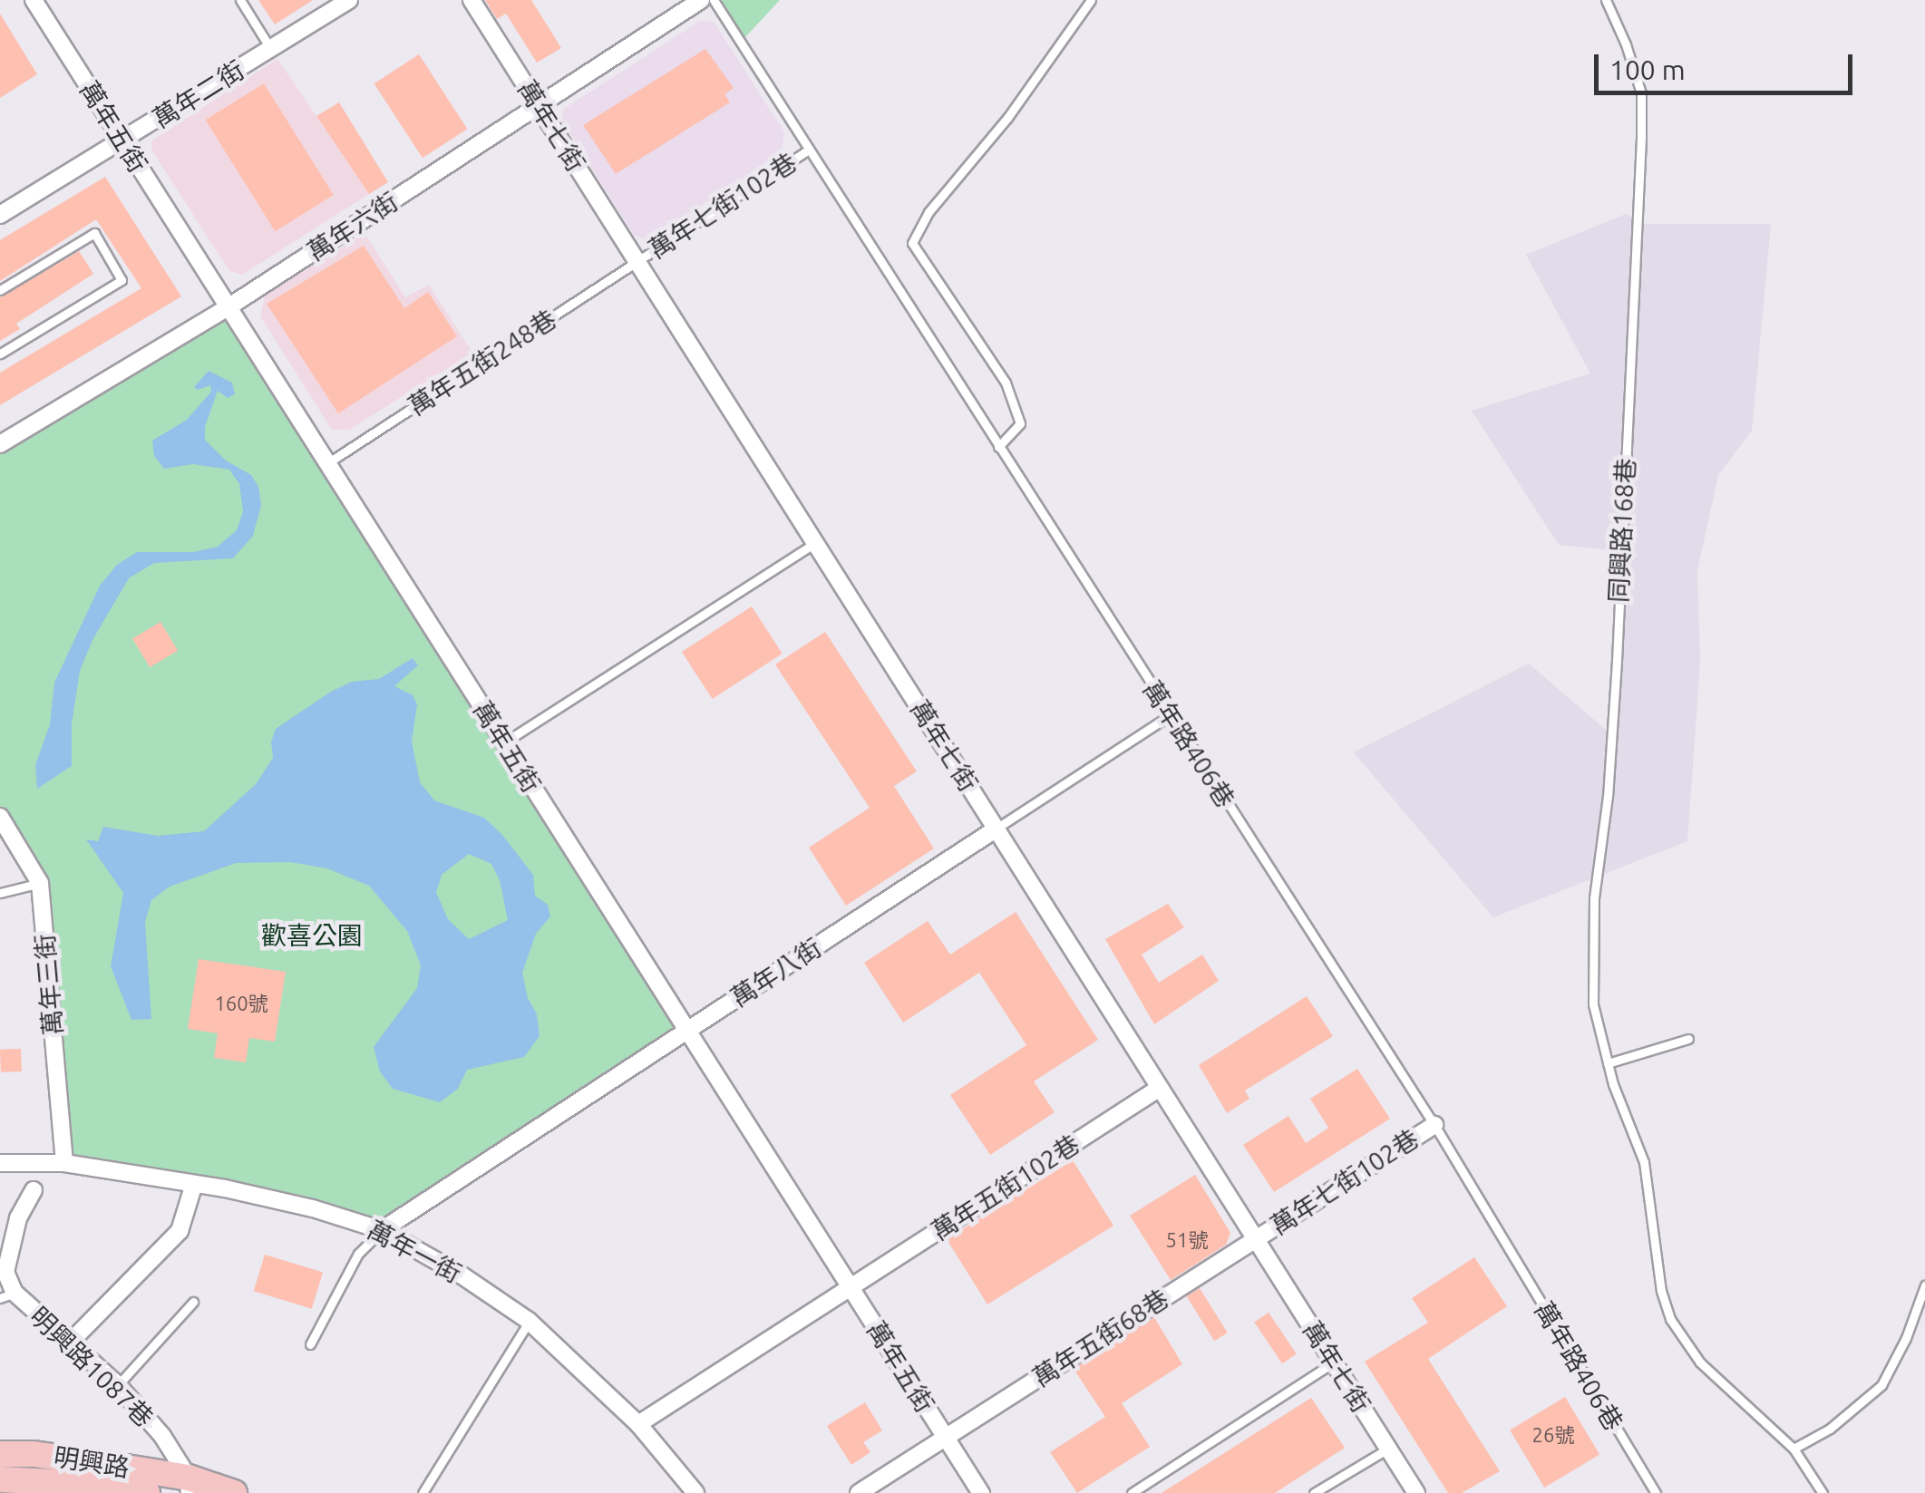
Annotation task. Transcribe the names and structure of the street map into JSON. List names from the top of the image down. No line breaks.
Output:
{"streets":{"main road":["明興路"],"street":["萬年二街","萬年七街","萬年五街","萬年七街102巷","萬年六街","萬年八街","萬年三街","萬年五街102巷","萬年一街","萬年五街68巷","明興路1087巷"],"lane":["萬年五街248巷","同興路168巷","萬年路406巷"]},"crossings":[["萬年二街","萬年五街"],["萬年七街","萬年七街102巷"],["萬年七街","萬年六街"],["萬年七街","萬年五街248巷"],["萬年七街","萬年八街"],["萬年七街","萬年五街102巷"],["萬年七街","萬年五街68巷"],["萬年五街","萬年六街"],["萬年五街","萬年五街248巷"],["萬年五街","萬年八街"],["萬年五街","萬年五街102巷"],["萬年五街","萬年五街68巷"],["萬年七街102巷","萬年五街248巷"],["萬年七街102巷","萬年路406巷"],["萬年七街102巷","萬年五街68巷"],["萬年路406巷","萬年八街"],["萬年八街","萬年一街"],["萬年三街","萬年一街"],["萬年五街102巷","萬年一街"],["明興路1087巷","明興路"]],"parks":["歡喜公園"],"house_numbers":["160號","51號","26號"],"scale_bar":"100 m"}
